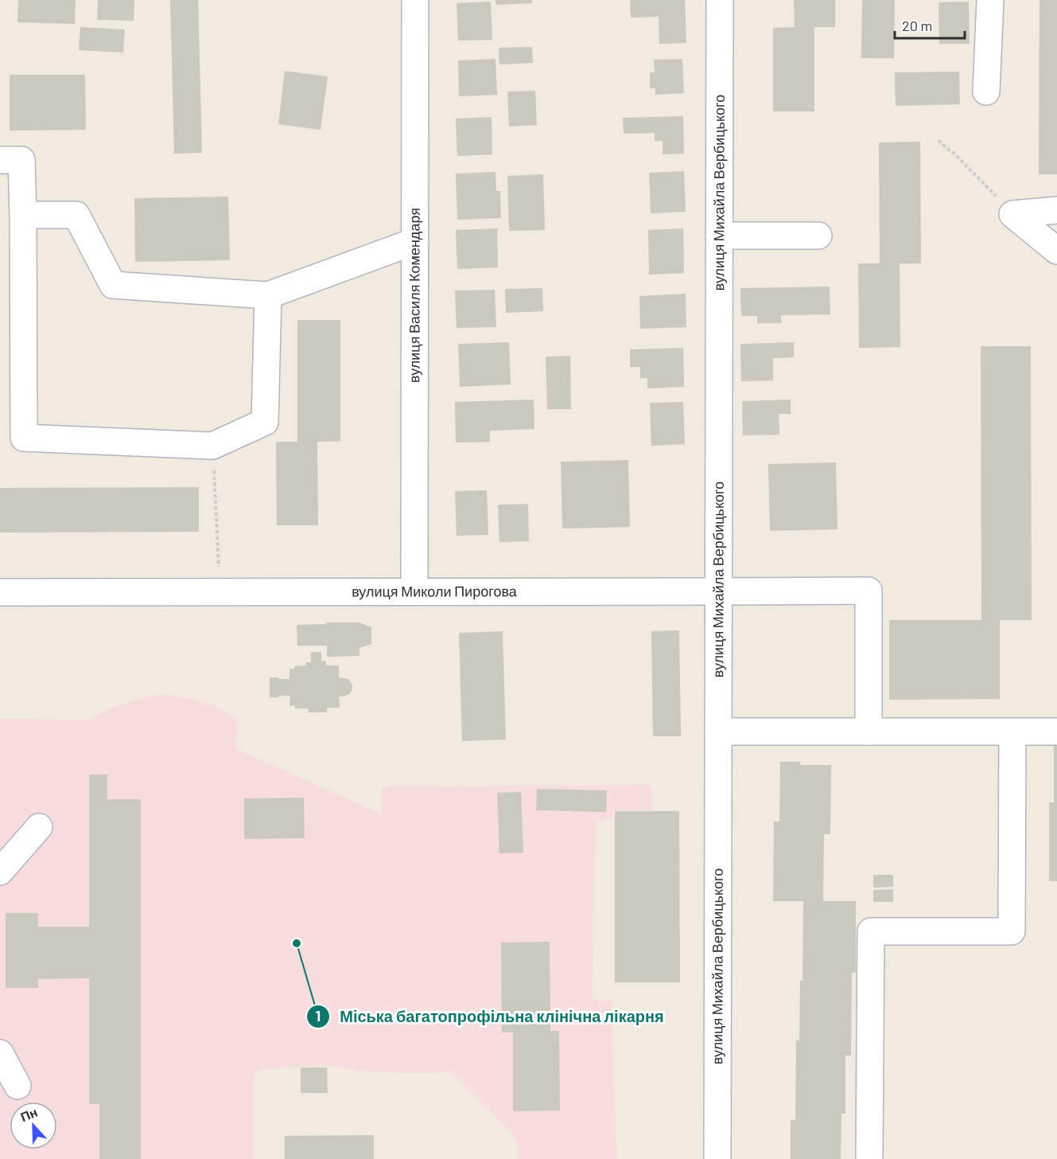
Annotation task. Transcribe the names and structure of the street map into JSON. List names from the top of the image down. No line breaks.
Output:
{"streets":{"street":["вулиця Михайла Вербицького","вулиця Василя Комендаря","вулиця Миколи Пирогова"]},"crossings":[["вулиця Михайла Вербицького","вулиця Миколи Пирогова"],["вулиця Василя Комендаря","вулиця Миколи Пирогова"]],"places":["Міська багатопрофільна клінічна лікарня"],"scale_bar":"20 m","north":"top"}
